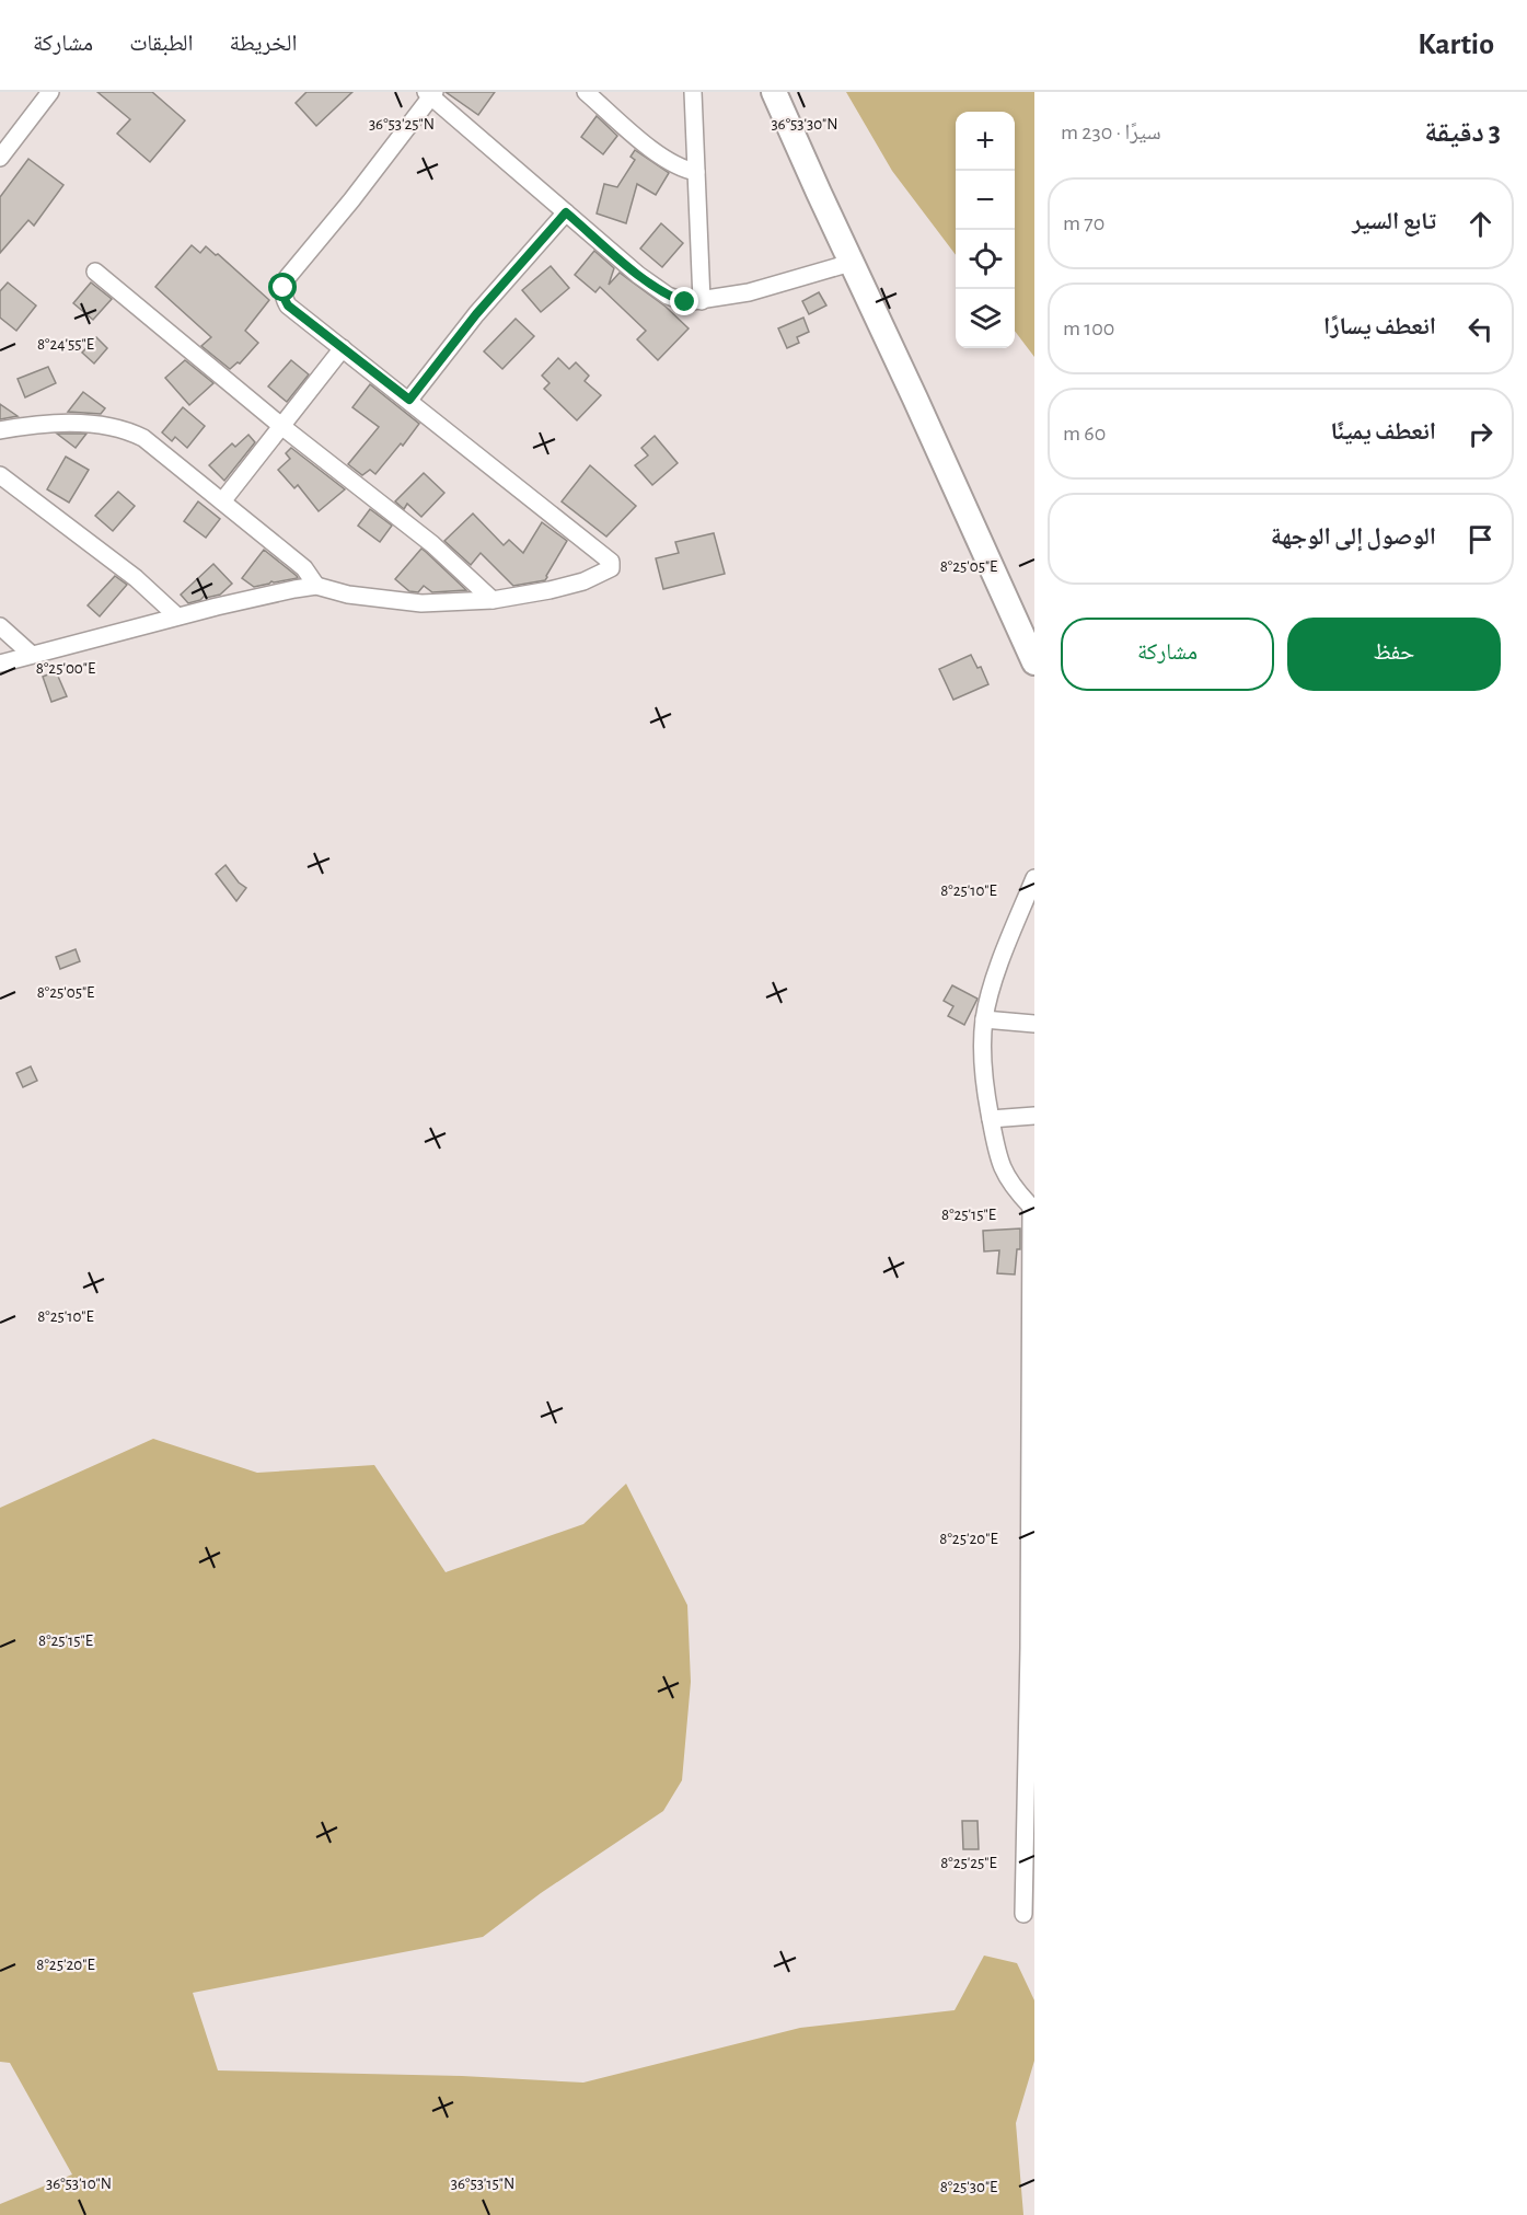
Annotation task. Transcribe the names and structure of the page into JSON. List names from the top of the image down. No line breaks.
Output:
{"page":{"header":"Kartio","nav":["الخريطة","الطبقات","مشاركة"],"heading":["3 دقيقة","سيرًا · 230 m"],"map_buttons":["+","−"],"list":[["تابع السير","70 m"],["انعطف يسارًا","100 m"],["انعطف يمينًا","60 m"],"الوصول إلى الوجهة"],"buttons":["حفظ","مشاركة"]},"coordinates":["36°53'25\"N","36°53'30\"N","8°24'55\"E","8°25'05\"E","8°25'00\"E","8°25'10\"E","8°25'15\"E","8°25'20\"E","8°25'25\"E","36°53'10\"N","36°53'15\"N","8°25'30\"E"]}
